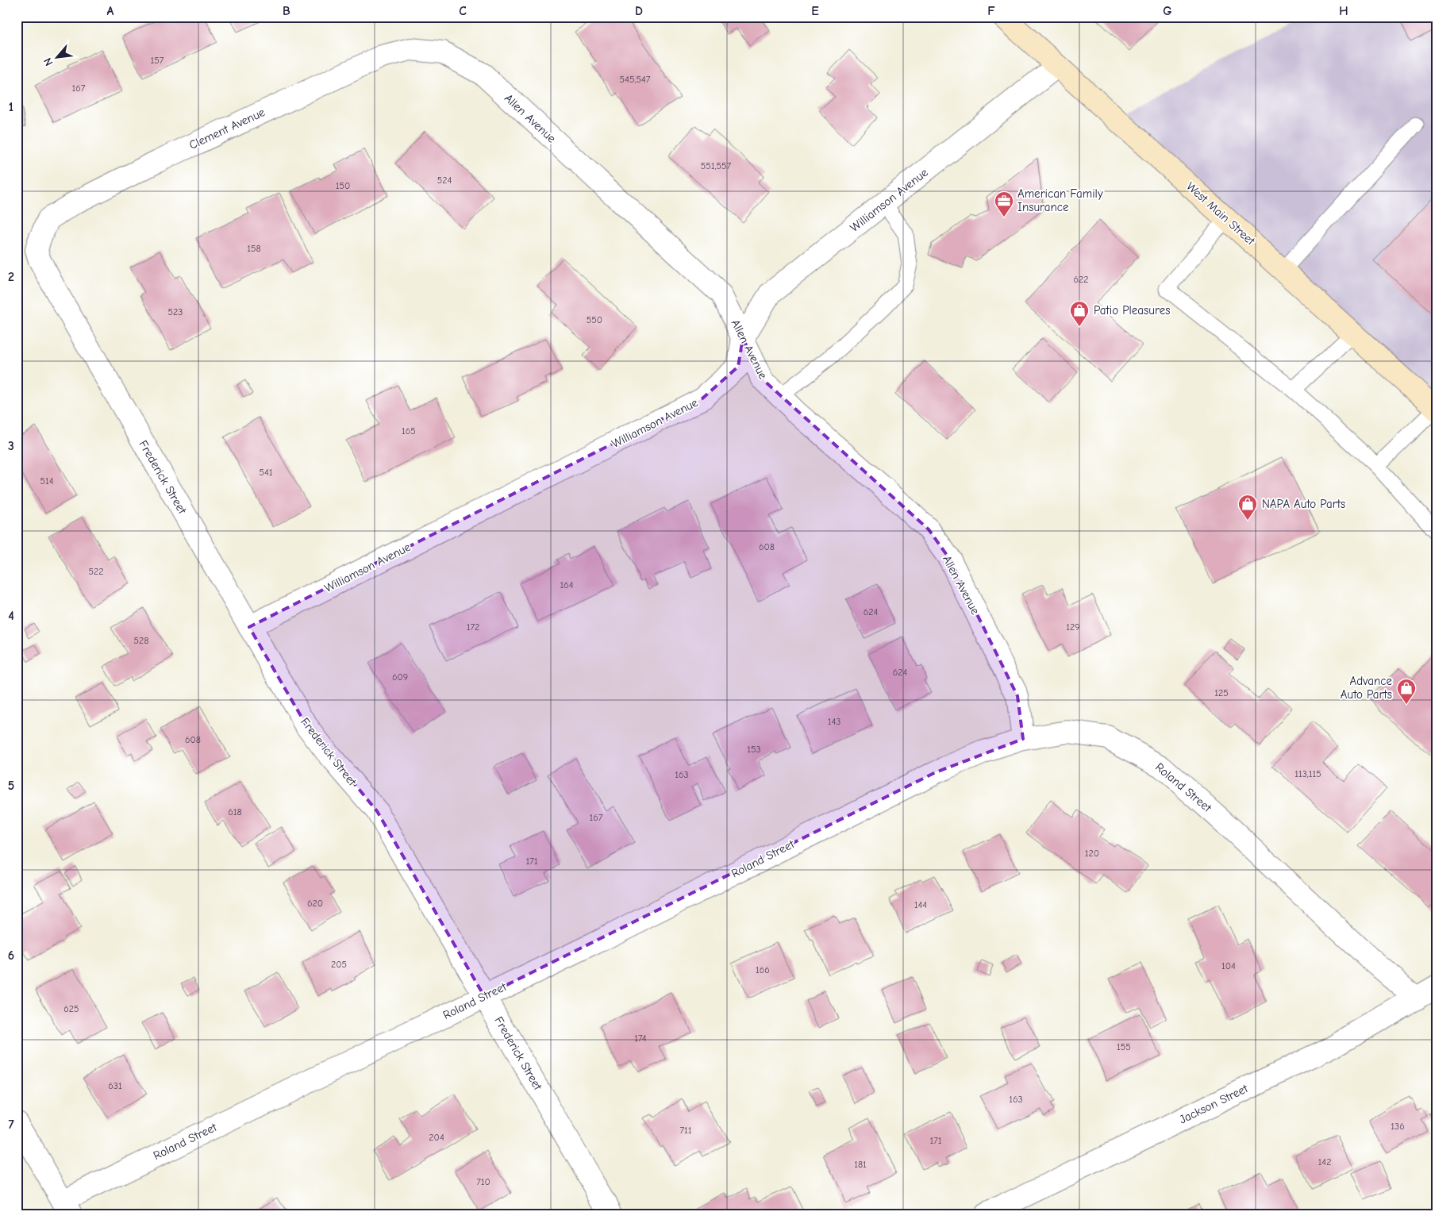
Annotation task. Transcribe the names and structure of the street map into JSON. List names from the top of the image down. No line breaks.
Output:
{"streets":{"main road":["West Main Street"],"street":["Allen Avenue","Clement Avenue","Williamson Avenue","Frederick Street","Roland Street","Jackson Street"]},"crossings":[["Allen Avenue","Clement Avenue"],["Allen Avenue","Williamson Avenue"],["Allen Avenue","Roland Street"],["Clement Avenue","Frederick Street"],["Williamson Avenue","West Main Street"],["Williamson Avenue","Frederick Street"],["Frederick Street","Roland Street"],["Roland Street","Jackson Street"]],"places":{"office":["American Family Insurance"],"shop":["Patio Pleasures","NAPA Auto Parts","Advance Auto Parts"]},"house_numbers":["157","545,547","167","551,557","524","150","158","622","523","550","165","541","514","608","522","164","624","172","129","528","624","609","125","143","608","153","113,115","163","618","167","120","171","620","144","205","104","166","625","174","155","631","163","136","711","204","171","142","181","710"],"north":"bottom left","grid":{"columns":["A","B","C","D","E","F","G","H"],"rows":["1","2","3","4","5","6","7"]}}
